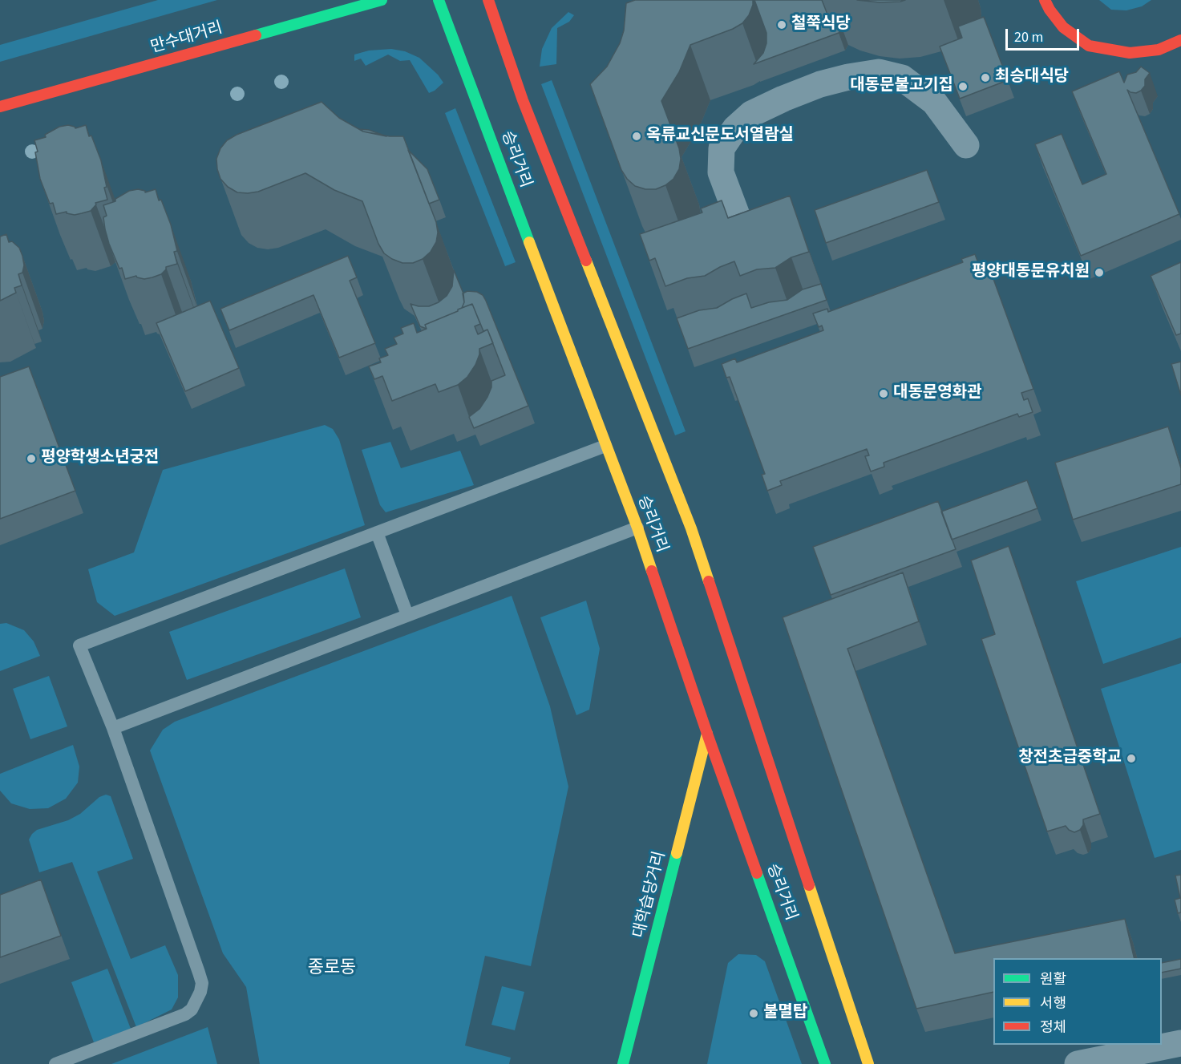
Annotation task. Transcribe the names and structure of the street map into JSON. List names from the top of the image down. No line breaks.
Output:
{"streets":{"main road":["만수대거리","승리거리","대학습당거리"]},"crossings":[["승리거리","대학습당거리"]],"districts":["종로동"],"places":["철쭉식당","최승대식당","대동문불고기집","옥류교신문도서열람실","평양대동문유치원","대동문영화관","평양학생소년궁전","창전초급중학교","불멸탑"],"legend":["원활","서행","정체"],"scale_bar":"20 m"}
